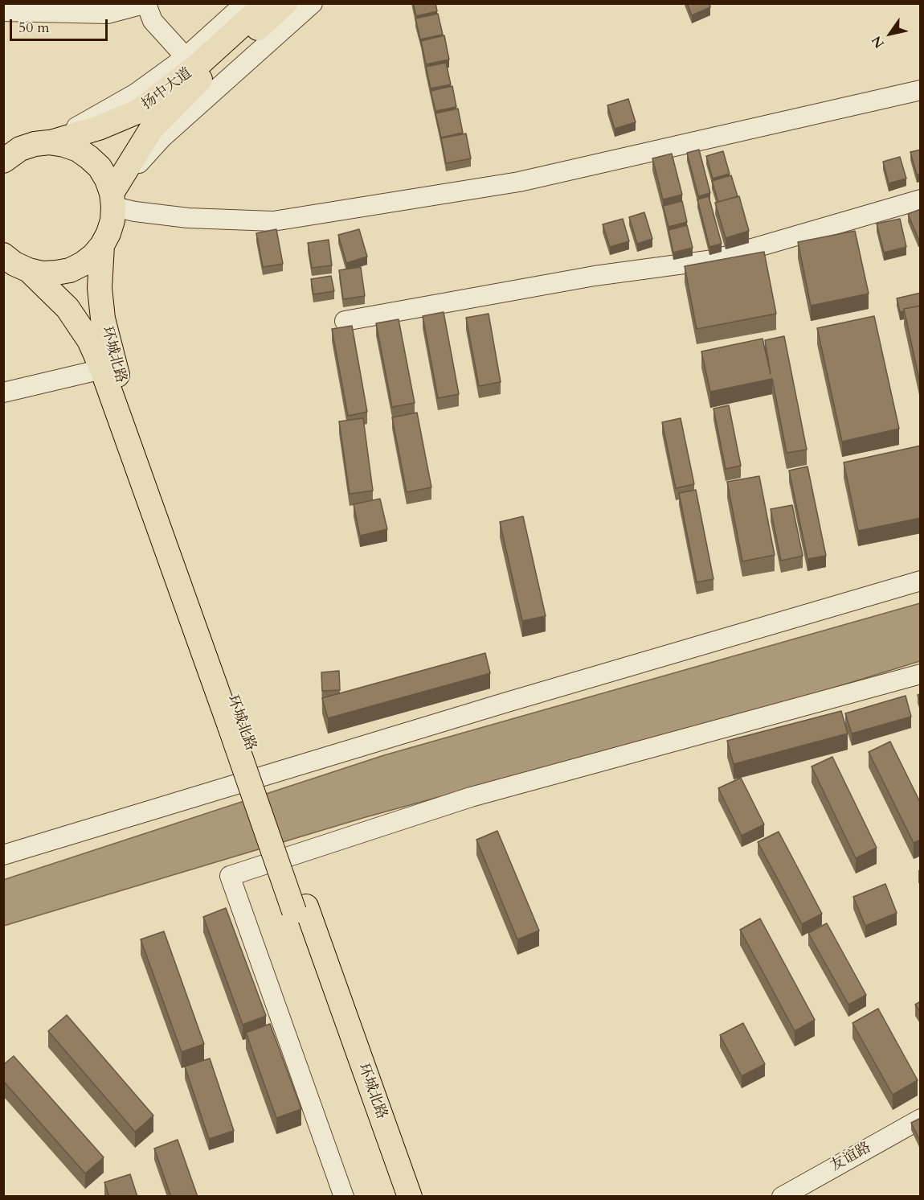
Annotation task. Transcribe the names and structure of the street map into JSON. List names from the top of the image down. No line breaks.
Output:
{"streets":{"main road":["扬中大道","环城北路"],"street":["友谊路"]},"scale_bar":"50 m","north":"bottom left"}
